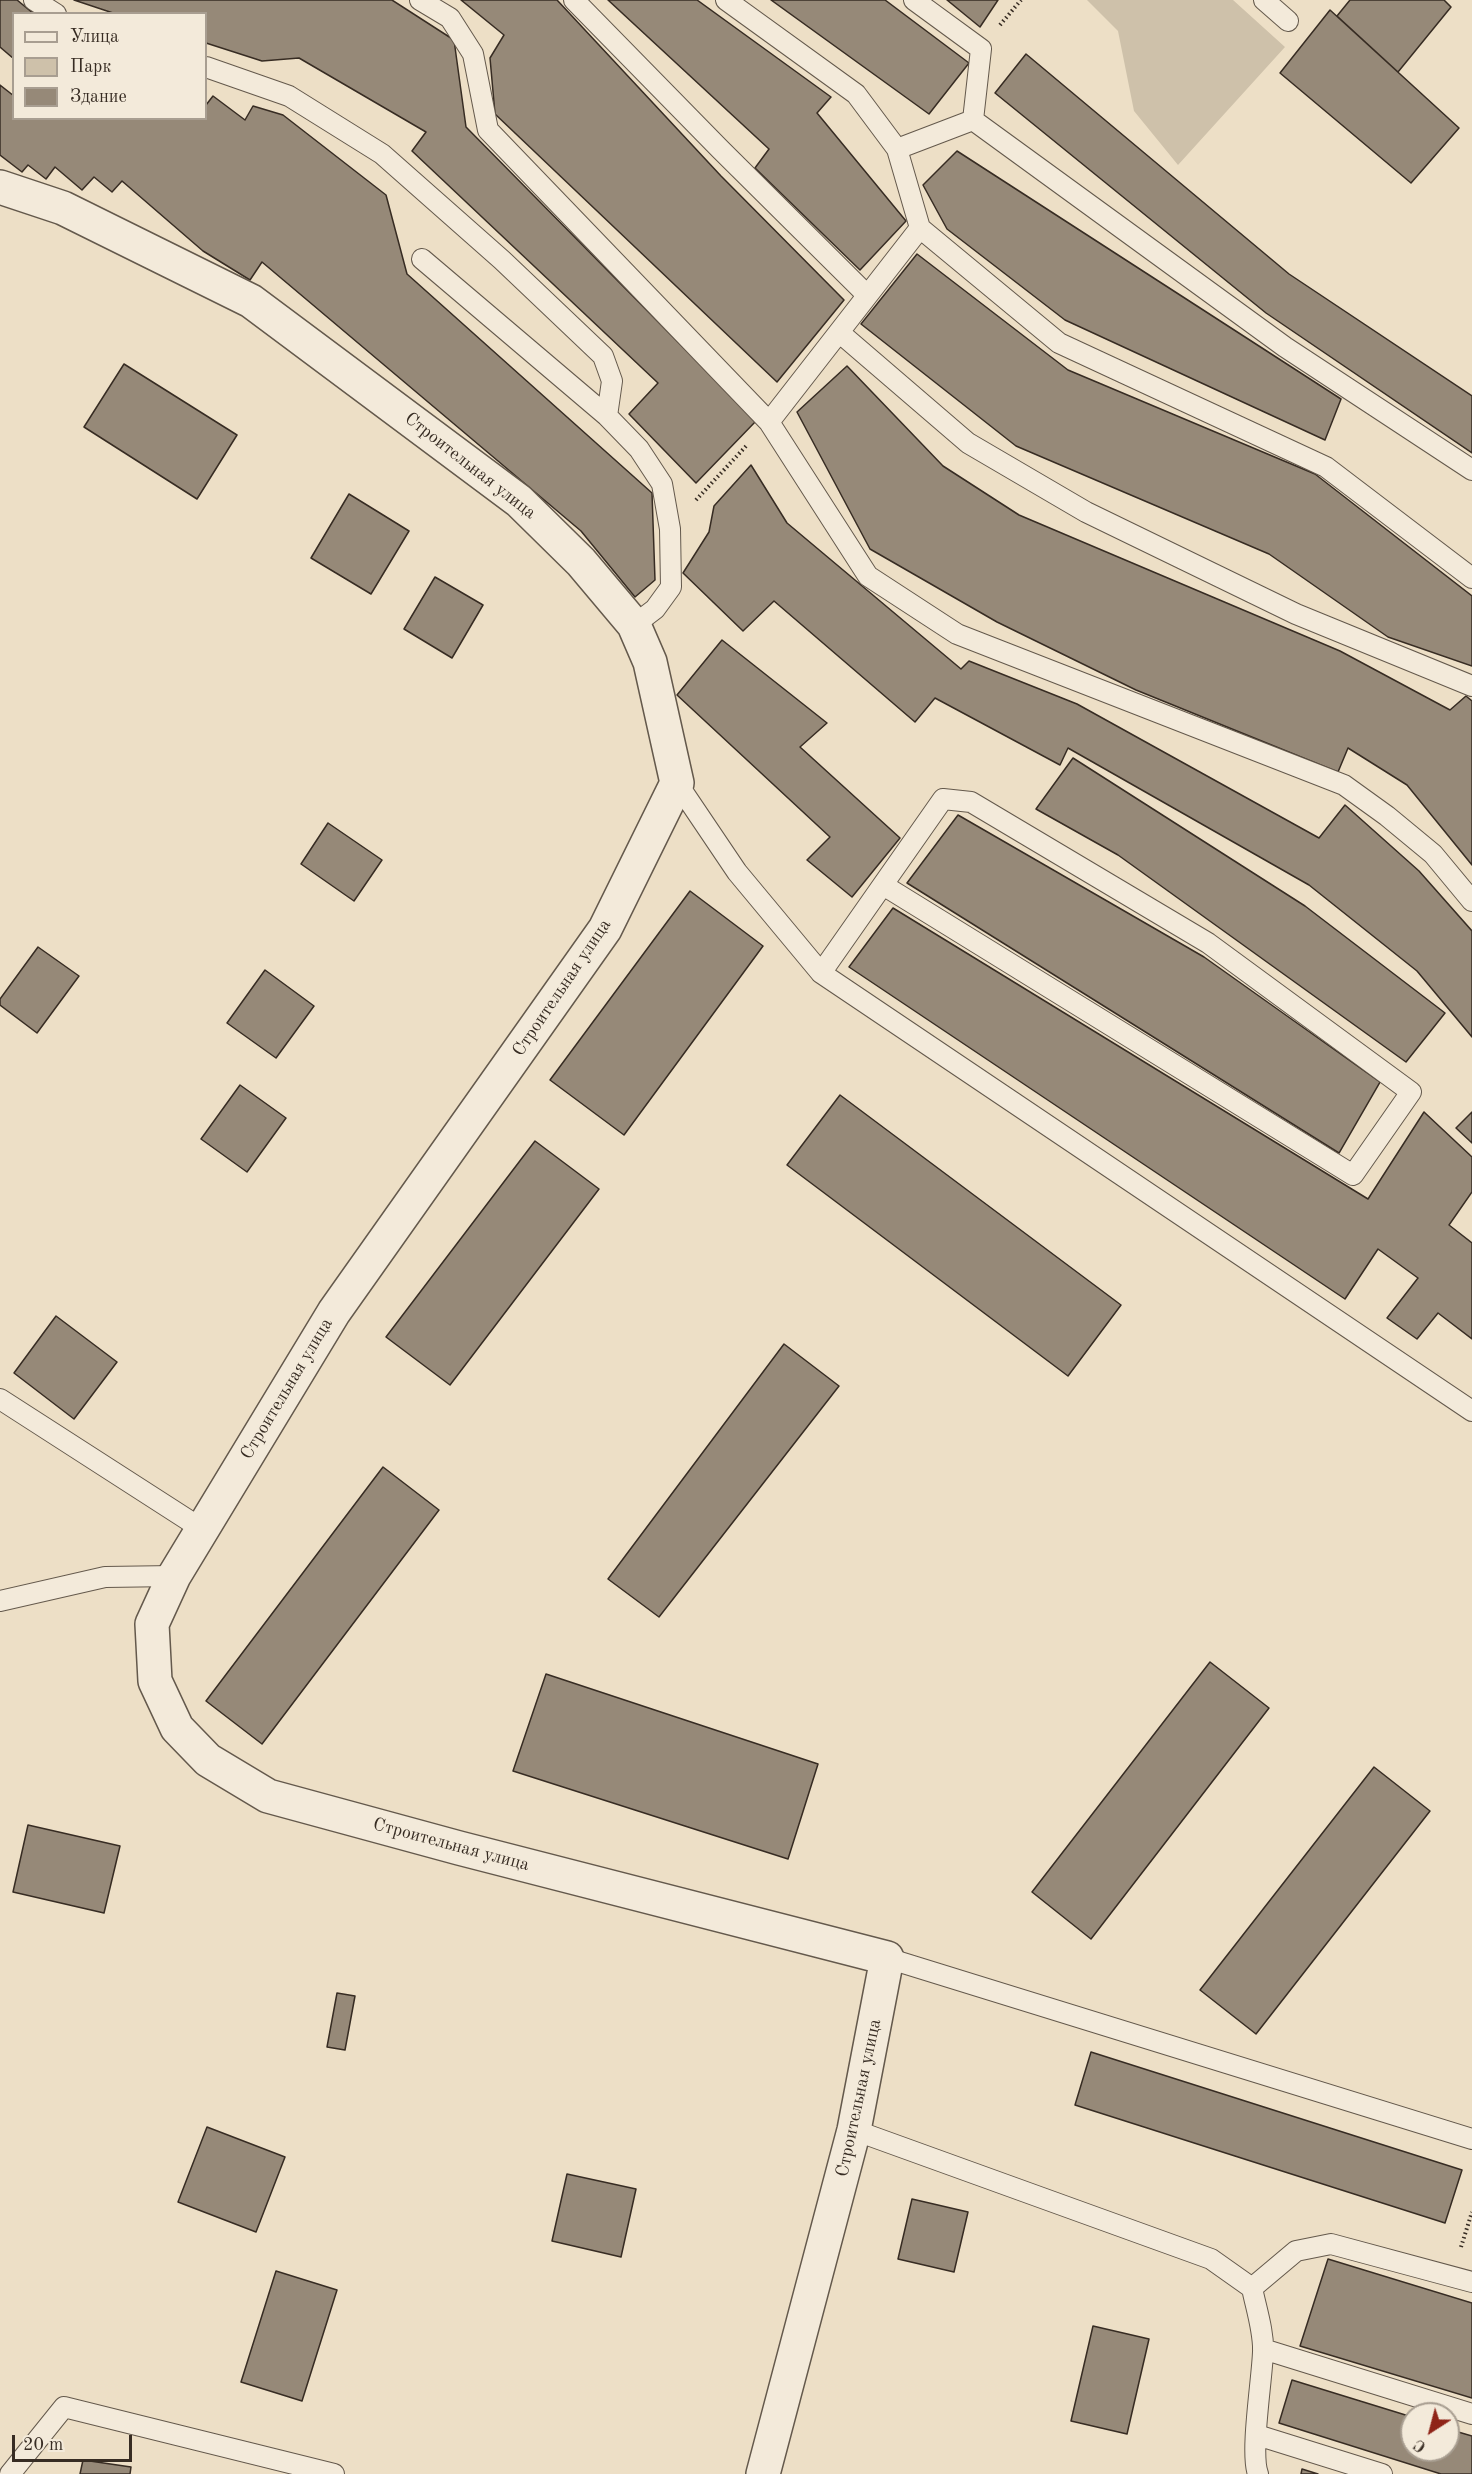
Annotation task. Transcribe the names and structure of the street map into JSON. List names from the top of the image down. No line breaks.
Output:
{"streets":{"street":["Строительная улица"]},"legend":["Улица","Парк","Здание"],"scale_bar":"20 m","north":"bottom left"}
